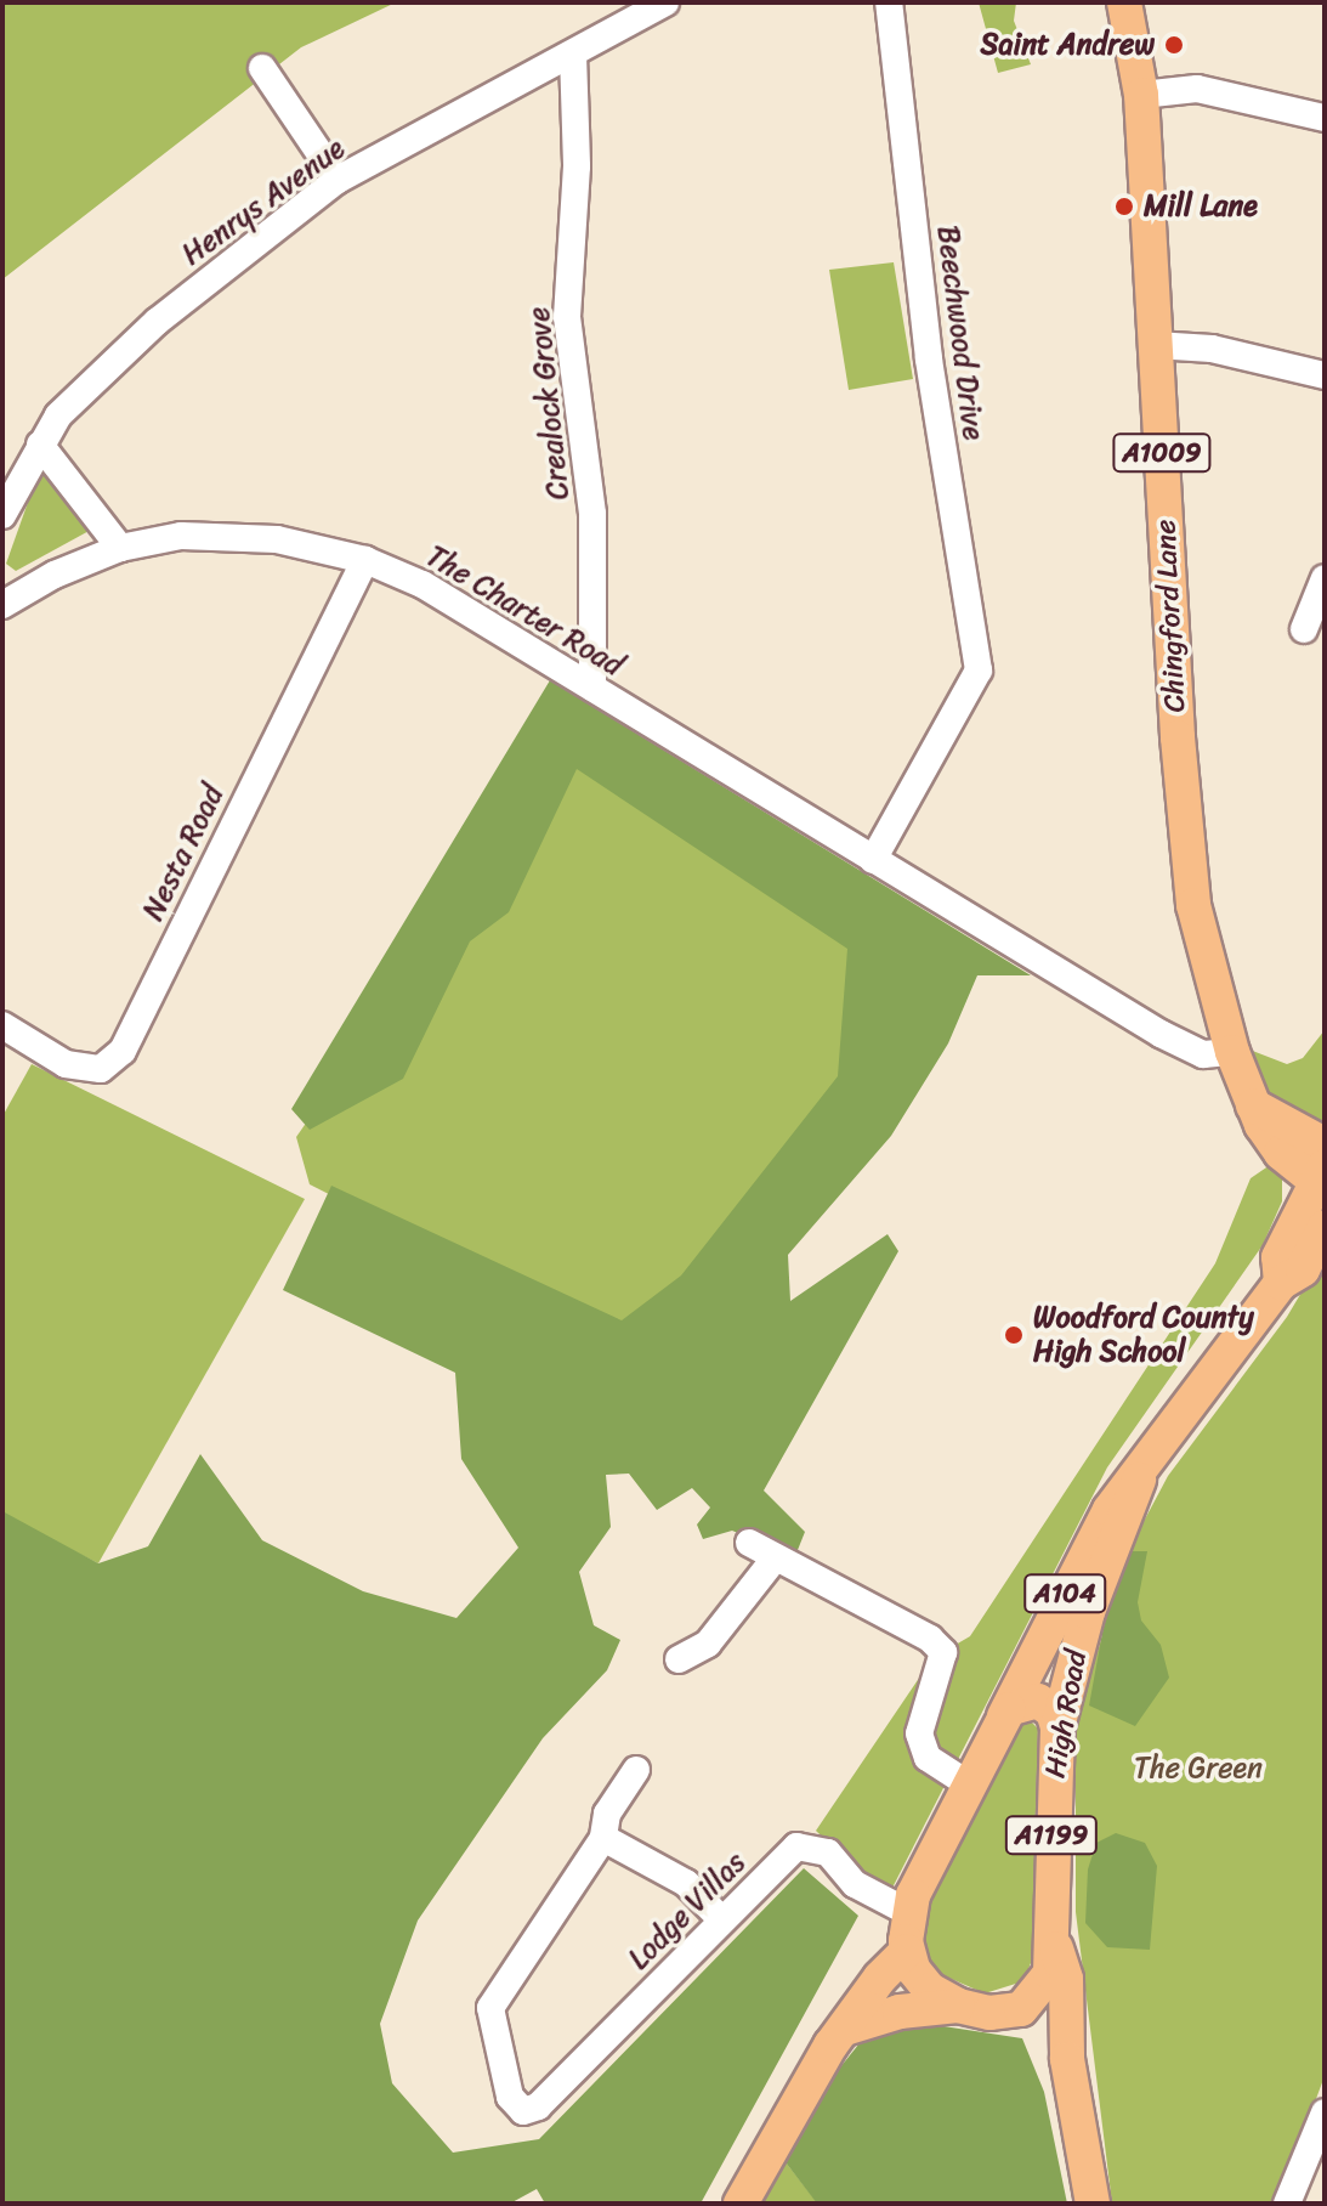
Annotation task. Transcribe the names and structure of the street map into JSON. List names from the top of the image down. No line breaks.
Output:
{"streets":{"main road":["A1009","Chingford Lane","A104","High Road","A1199"],"street":["Henrys Avenue","Beechwood Drive","Crealock Grove","The Charter Road","Nesta Road","Lodge Villas"]},"crossings":[["Henrys Avenue","Crealock Grove"],["Beechwood Drive","The Charter Road"],["Crealock Grove","The Charter Road"],["The Charter Road","Chingford Lane"],["The Charter Road","Nesta Road"],["Chingford Lane","A104"],["A104","High Road"],["A104","Lodge Villas"],["High Road","A1199"]],"parks":["The Green"],"places":["Saint Andrew","Mill Lane","Woodford County High School"]}
